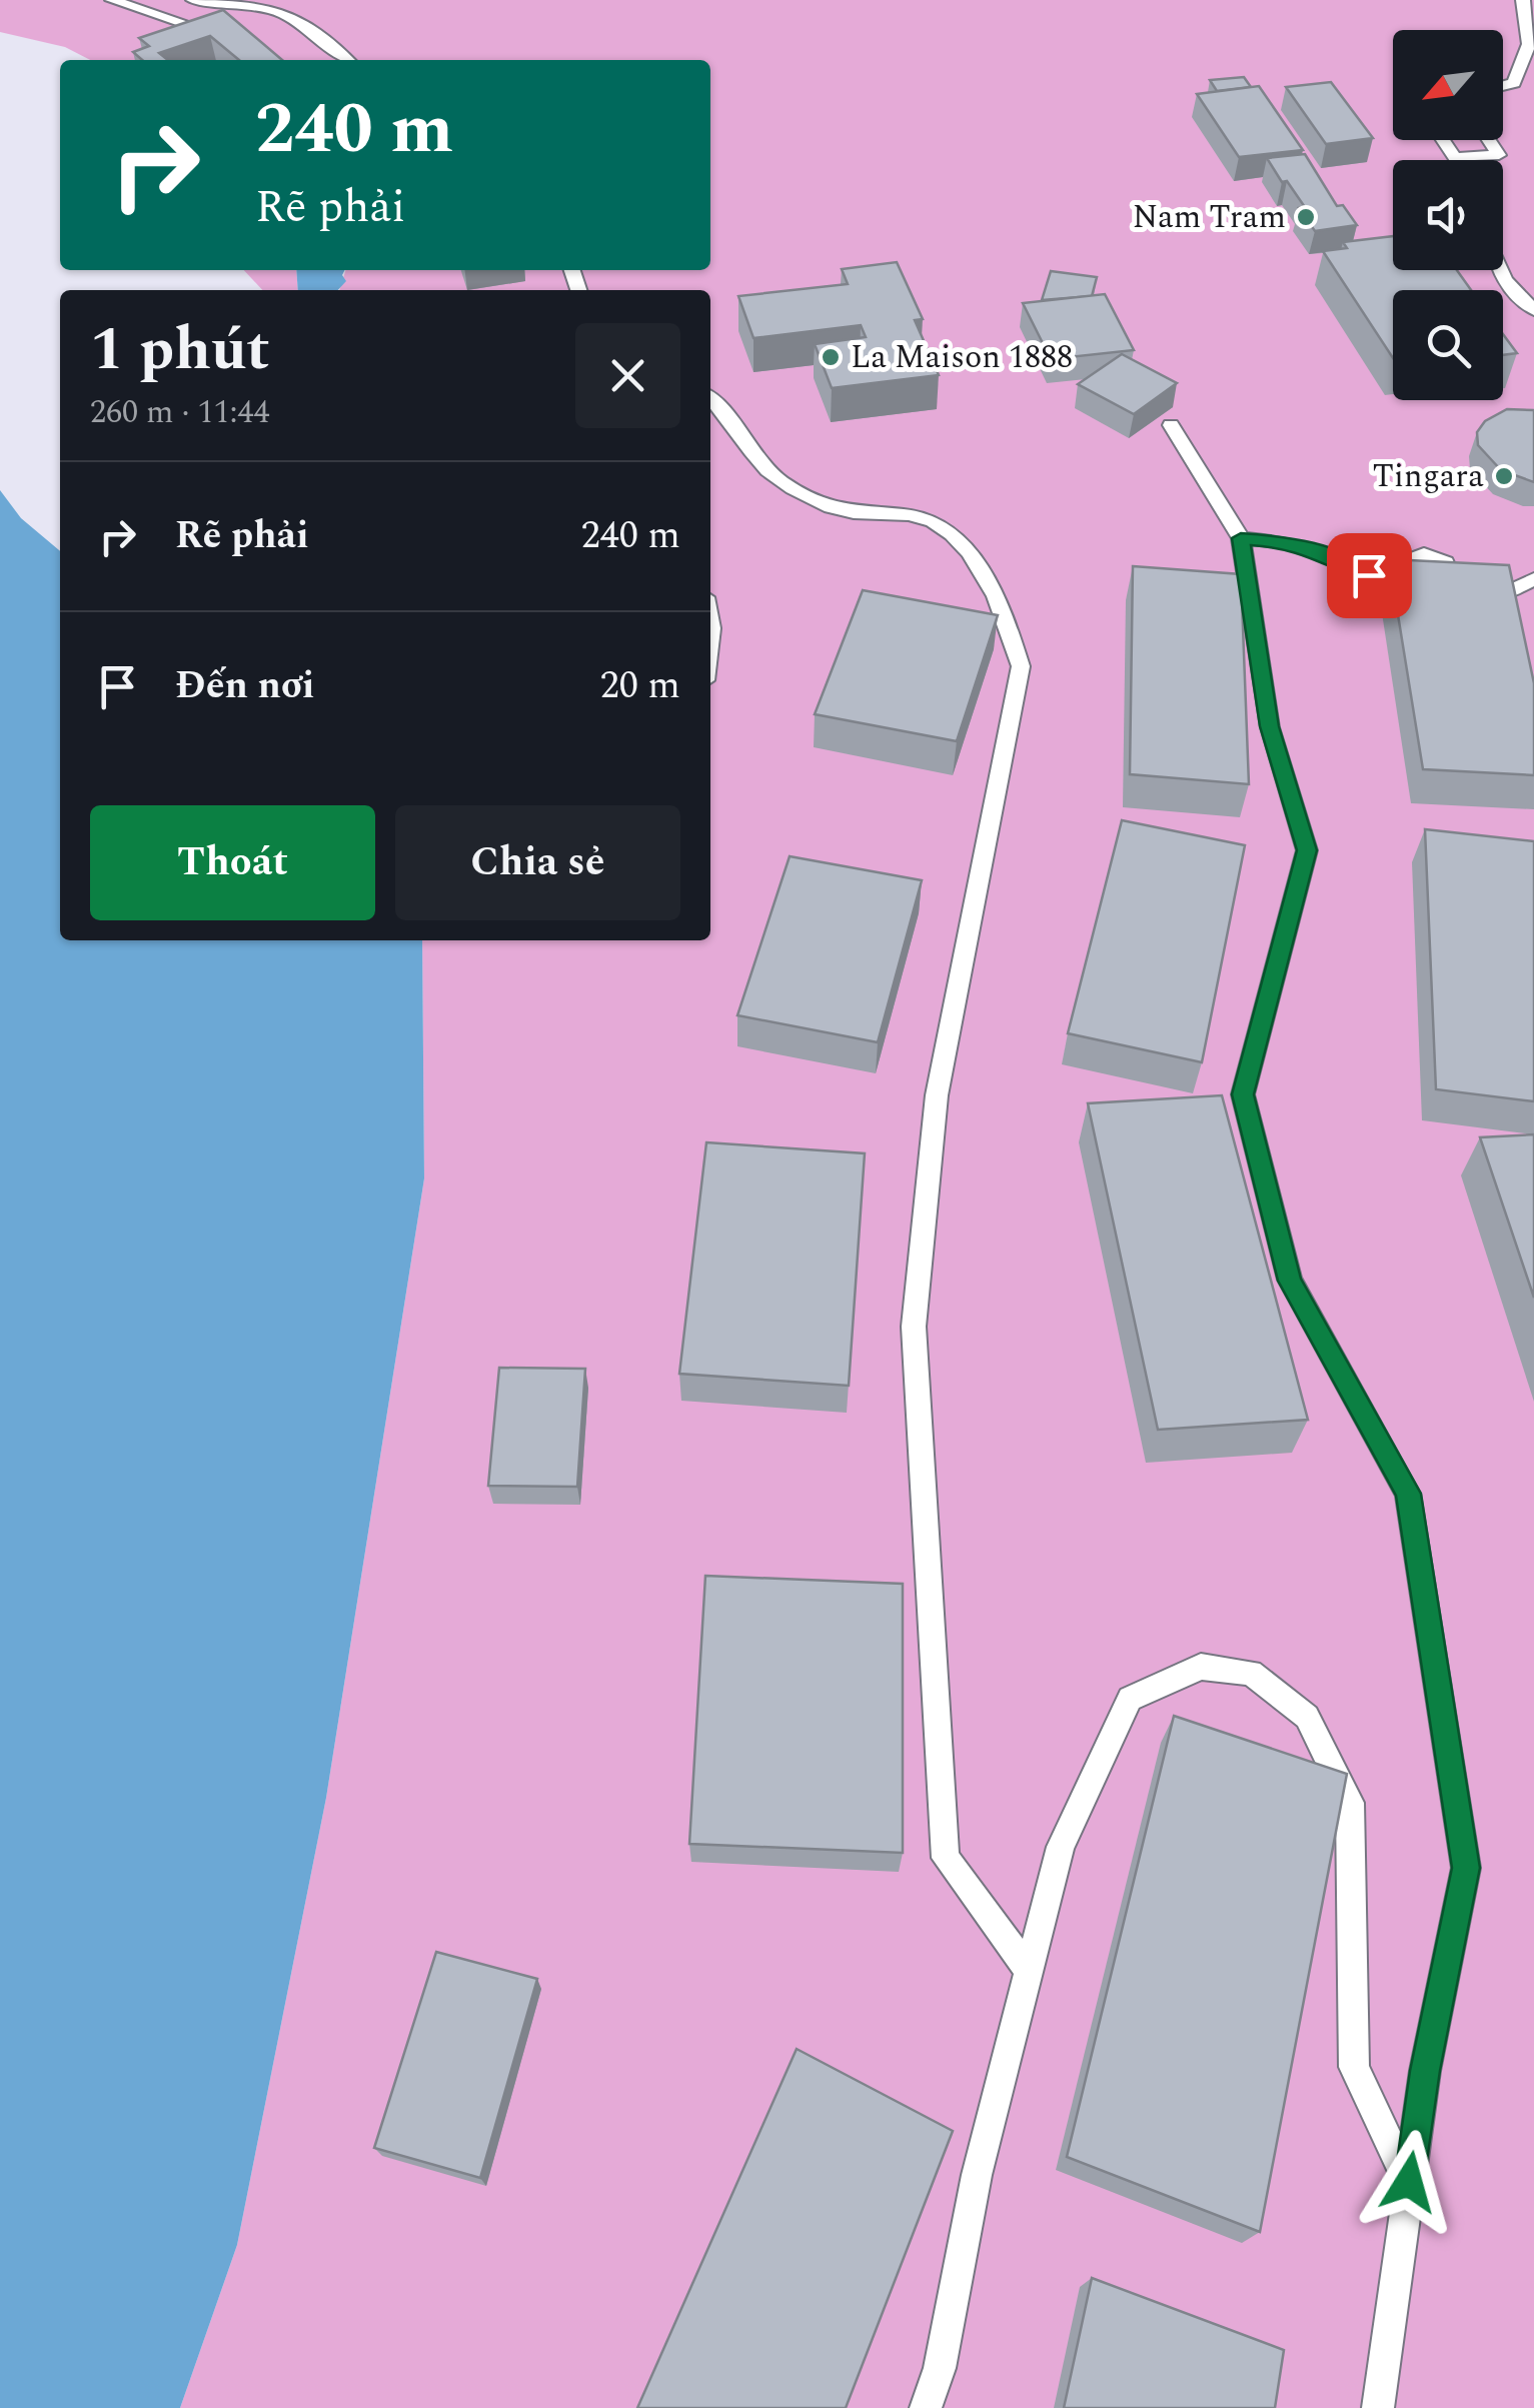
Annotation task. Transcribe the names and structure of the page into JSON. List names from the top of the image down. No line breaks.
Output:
{"places":["Nam Tram","La Maison 1888","Tingara"],"north":"bottom left","page":{"turn":["240 m","Rẽ phải"],"heading":["1 phút","260 m · 11:44"],"list":[{"name":"Rẽ phải","value":"240 m"},{"name":"Đến nơi","value":"20 m"}],"buttons":["Thoát","Chia sẻ"]}}
